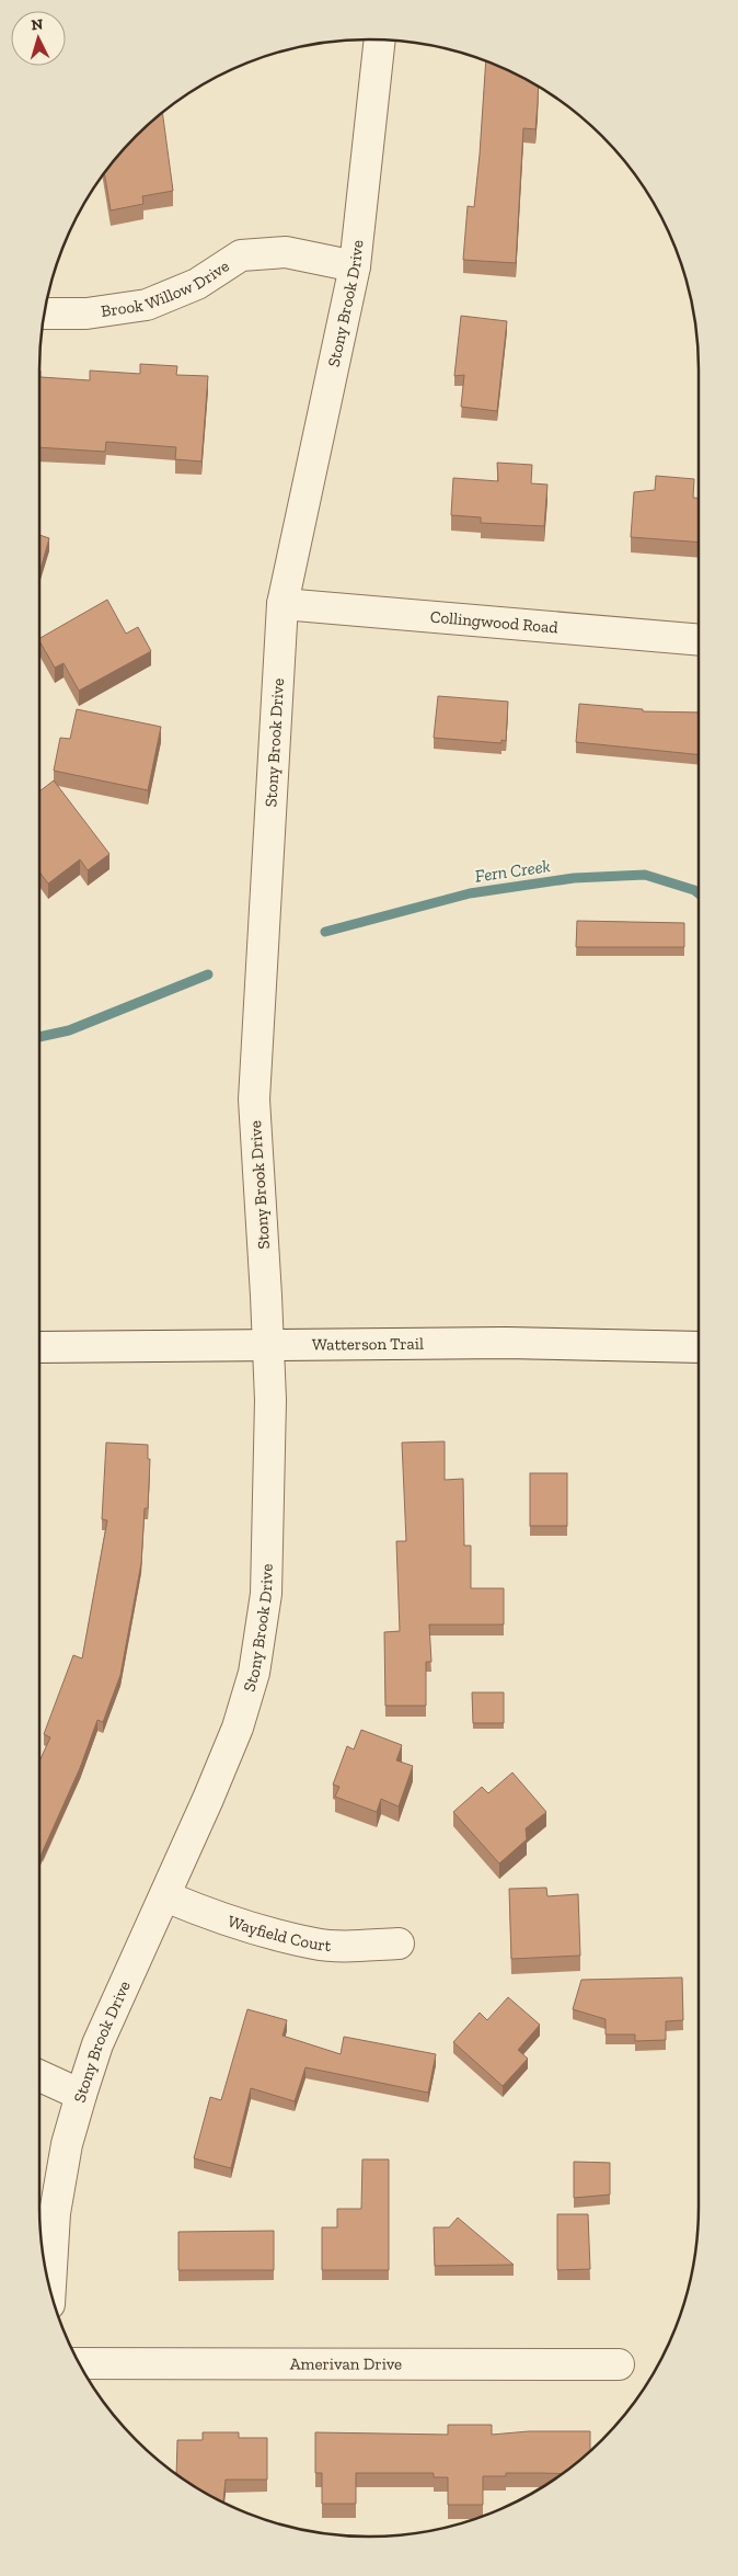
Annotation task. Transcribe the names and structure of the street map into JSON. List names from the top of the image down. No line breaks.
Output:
{"streets":{"street":["Brook Willow Drive","Stony Brook Drive","Collingwood Road","Watterson Trail","Wayfield Court","Amerivan Drive"]},"crossings":[["Brook Willow Drive","Stony Brook Drive"],["Stony Brook Drive","Collingwood Road"],["Stony Brook Drive","Watterson Trail"],["Stony Brook Drive","Wayfield Court"]],"water":["Fern Creek"],"north":"top"}
